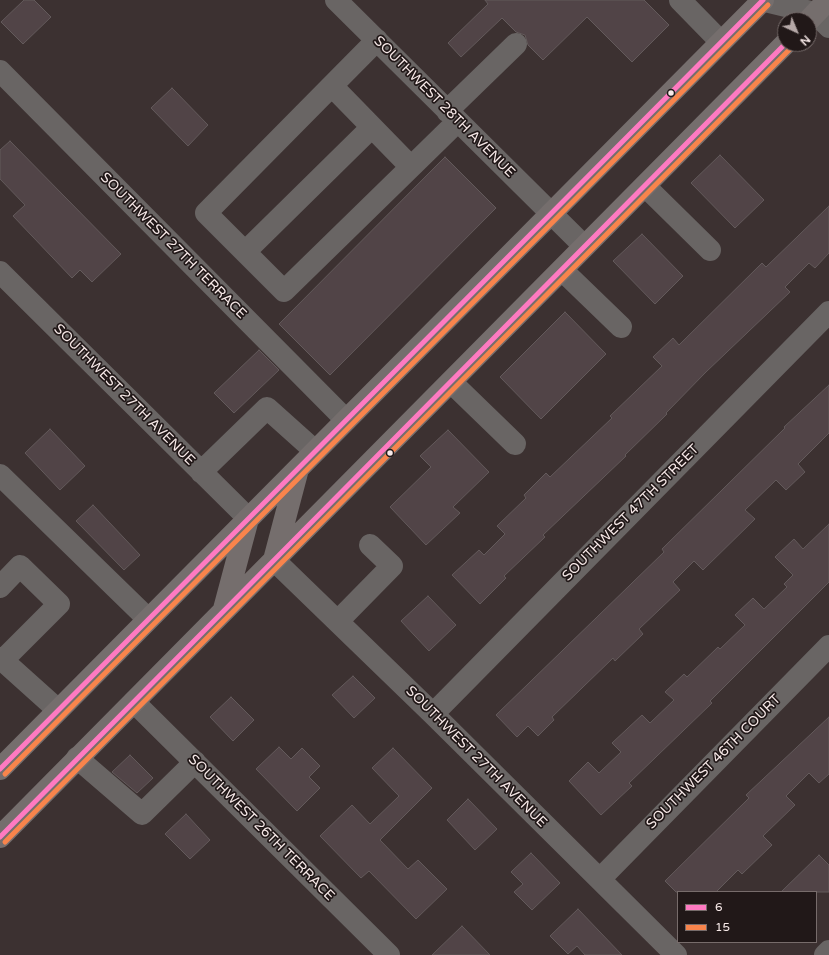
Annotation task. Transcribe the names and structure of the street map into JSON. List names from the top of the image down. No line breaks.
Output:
{"streets":{"street":["SOUTHWEST 28TH AVENUE","SOUTHWEST 27TH TERRACE","SOUTHWEST 27TH AVENUE","SOUTHWEST 47TH STREET","SOUTHWEST 46TH COURT","SOUTHWEST 26TH TERRACE"]},"crossings":[["SOUTHWEST 27TH AVENUE","SOUTHWEST 47TH STREET"],["SOUTHWEST 27TH AVENUE","SOUTHWEST 46TH COURT"]],"lines":["transit line 6","transit line 15"],"legend":["6","15"],"north":"bottom right"}
